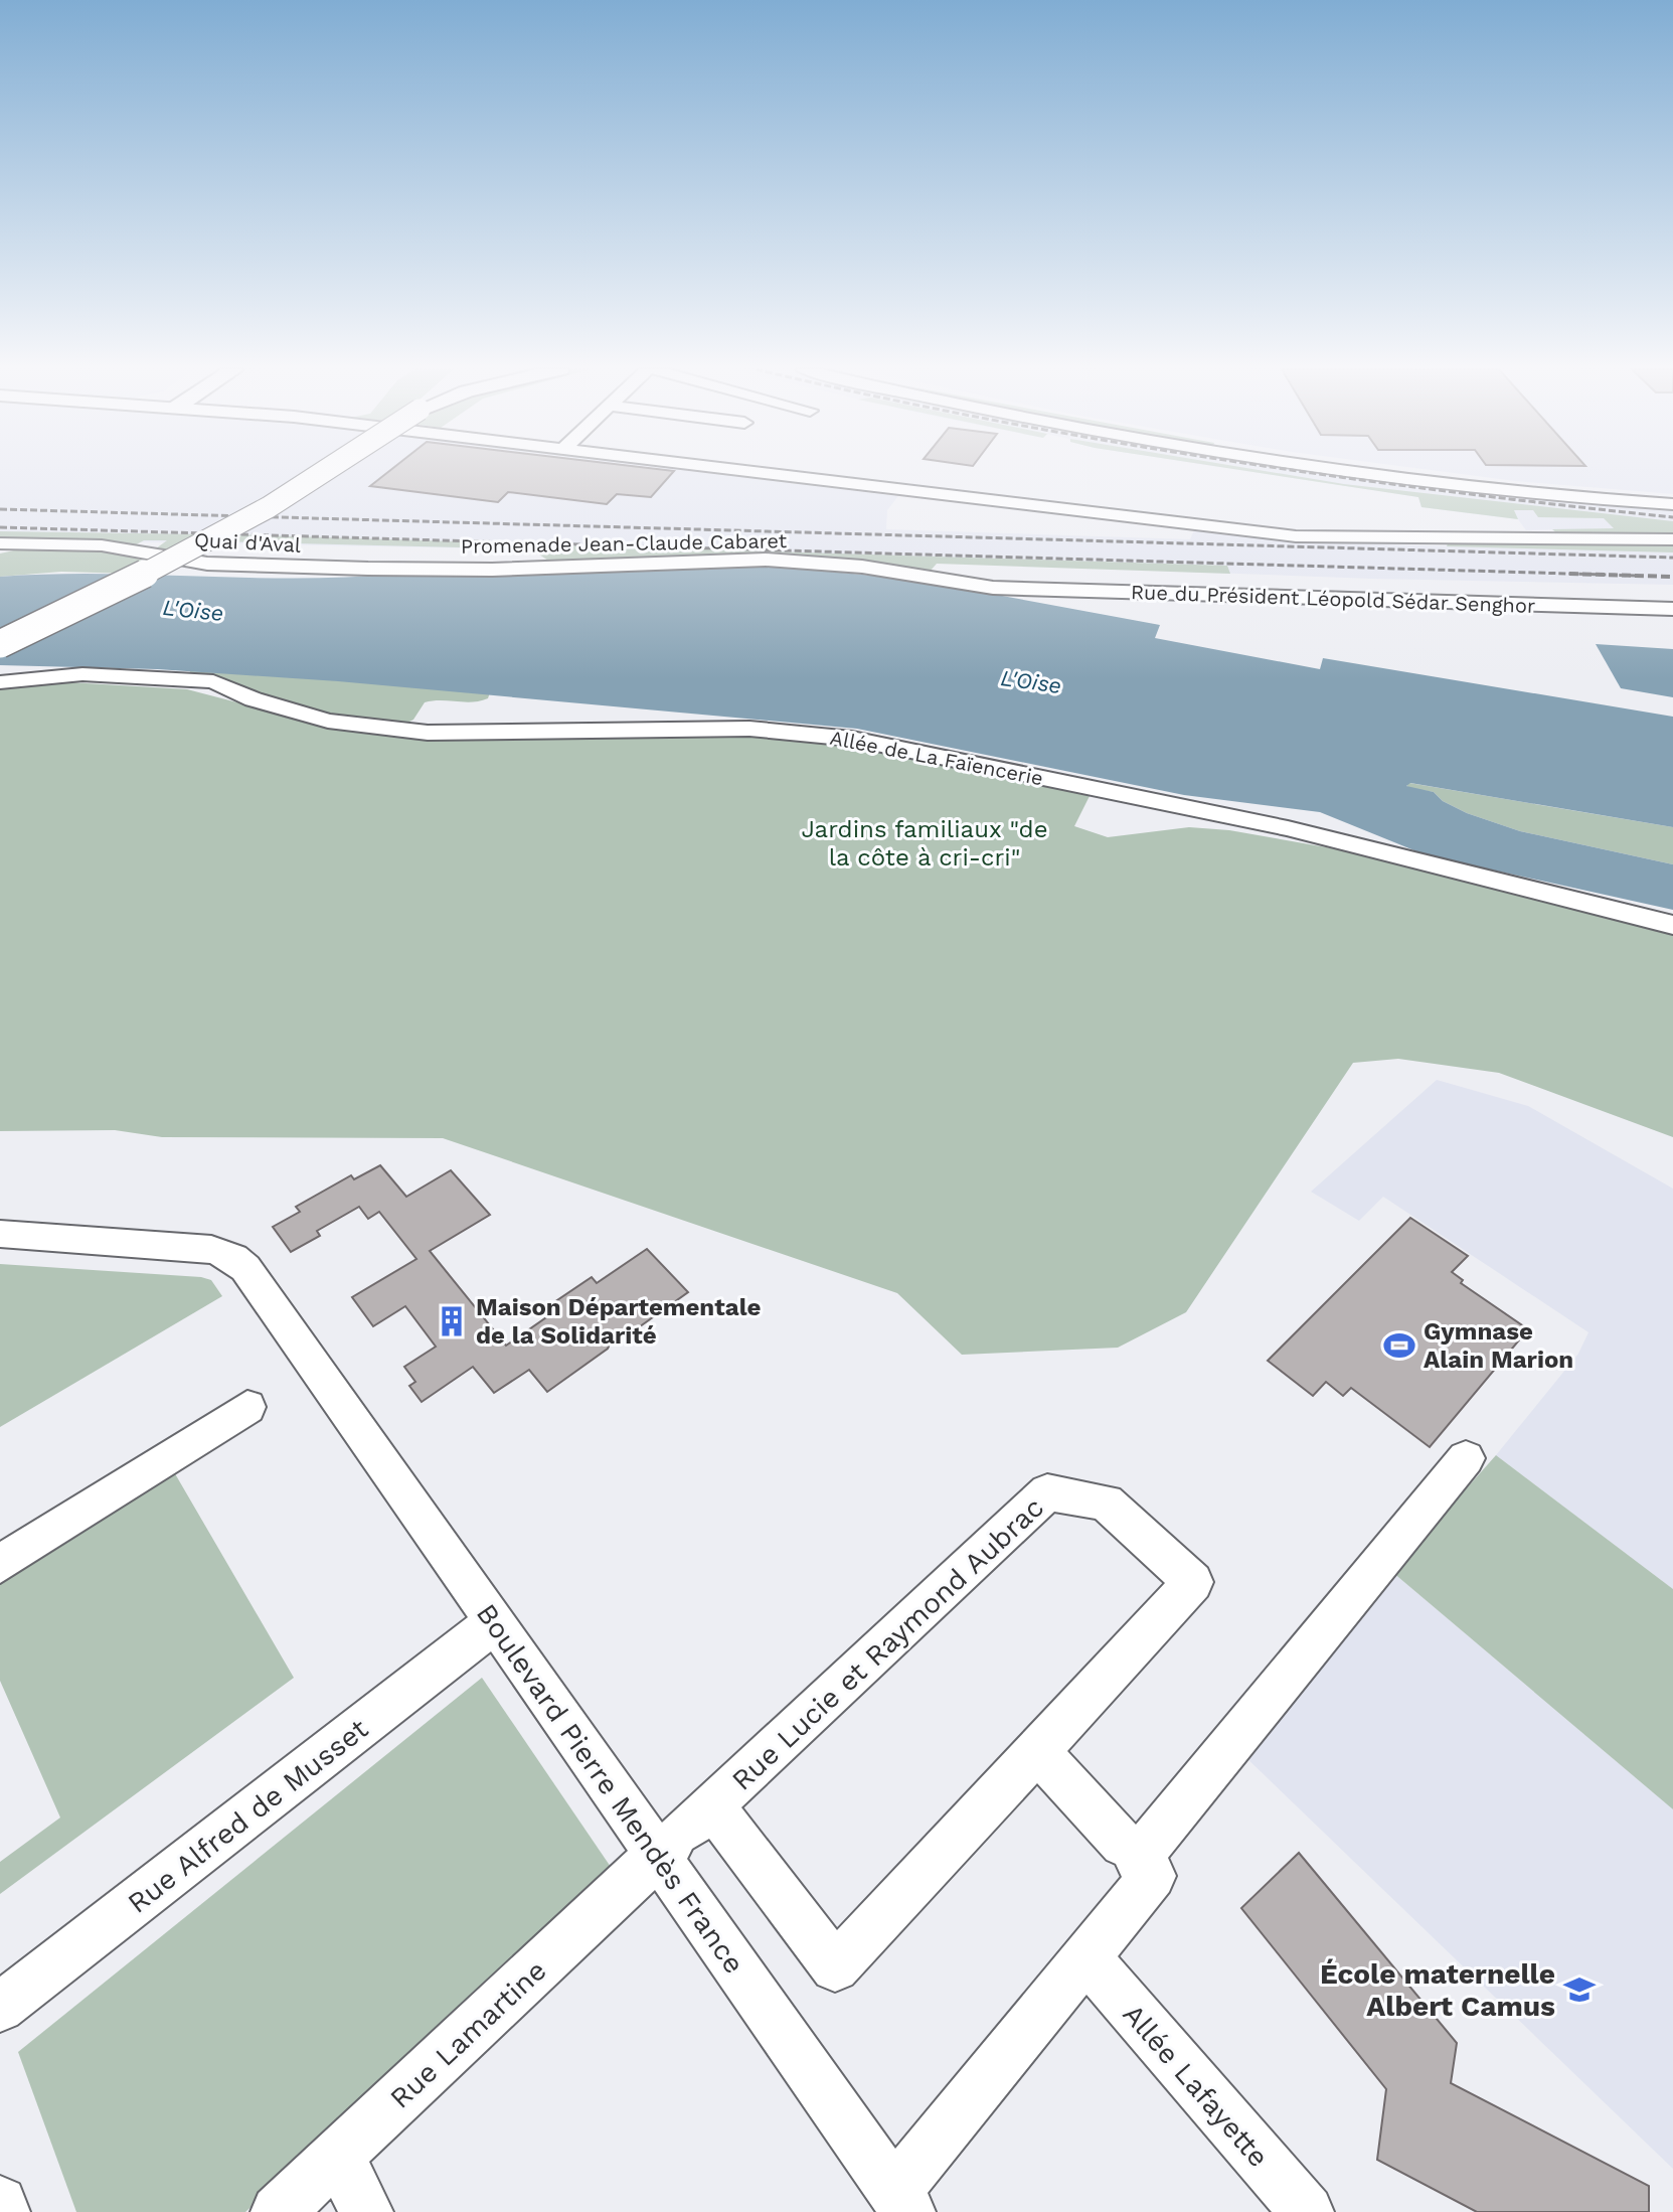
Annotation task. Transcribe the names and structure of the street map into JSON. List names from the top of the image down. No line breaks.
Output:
{"streets":{"street":["Quai d'Aval","Promenade Jean-Claude Cabaret","Rue du Président Léopold Sédar Senghor","Allée de La Faïencerie","Rue Lucie et Raymond Aubrac","Boulevard Pierre Mendès France","Rue Alfred de Musset","Rue Lamartine","Allée Lafayette"]},"crossings":[["Quai d'Aval","Promenade Jean-Claude Cabaret"],["Promenade Jean-Claude Cabaret","Rue du Président Léopold Sédar Senghor"],["Rue Lucie et Raymond Aubrac","Boulevard Pierre Mendès France"],["Rue Lucie et Raymond Aubrac","Rue Lamartine"],["Boulevard Pierre Mendès France","Rue Alfred de Musset"],["Boulevard Pierre Mendès France","Rue Lamartine"]],"water":["L'Oise"],"parks":["Jardins familiaux \"de la côte à cri-cri\""],"places":{"building":["Maison Départementale de la Solidarité"],"sports":["Gymnase Alain Marion"],"school or university":["École maternelle Albert Camus"]}}
